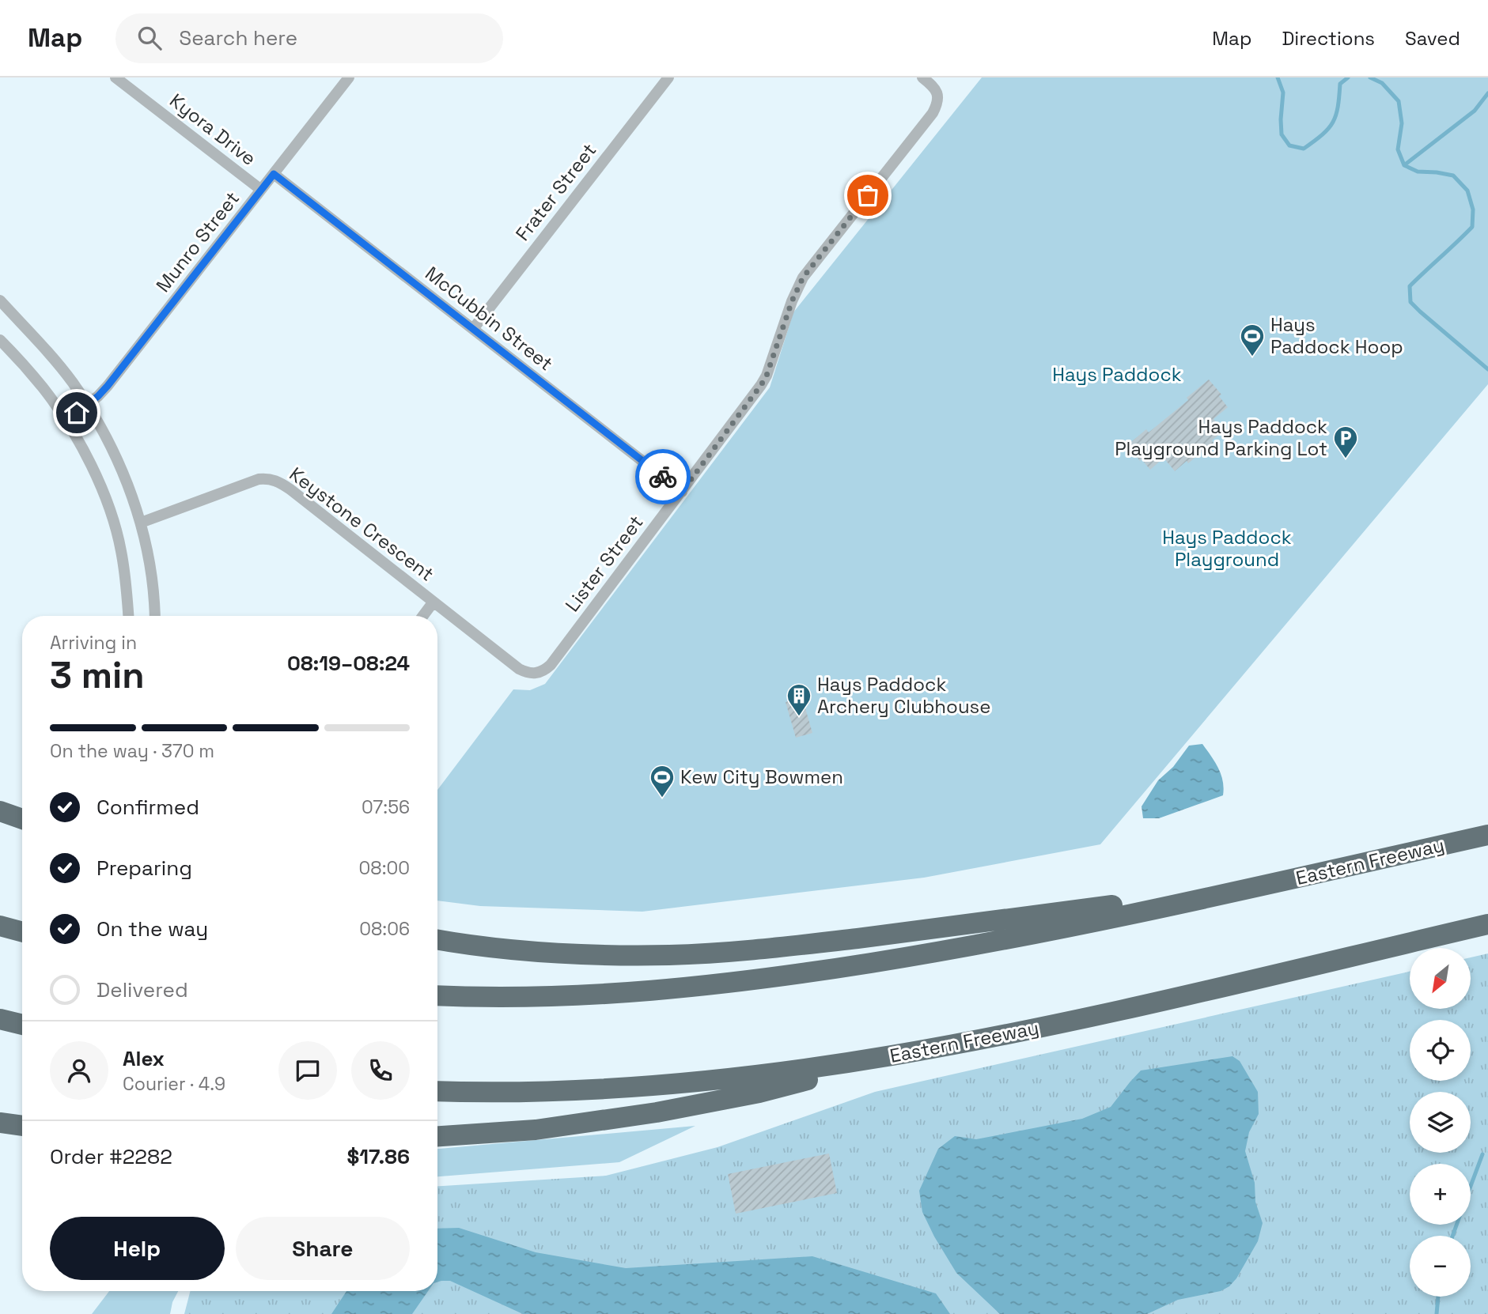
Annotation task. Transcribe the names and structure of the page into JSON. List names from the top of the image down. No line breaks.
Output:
{"streets":{"highway":["Eastern Freeway"],"street":["Kyora Drive","Frater Street","Munro Street","McCubbin Street","Keystone Crescent","Lister Street"]},"crossings":[["Kyora Drive","Munro Street"],["Frater Street","McCubbin Street"],["Munro Street","McCubbin Street"],["McCubbin Street","Lister Street"],["Keystone Crescent","Lister Street"]],"parks":["Hays Paddock","Hays Paddock Playground"],"places":{"sports":["Hays Paddock Hoop","Kew City Bowmen"],"parking":["Hays Paddock Playground Parking Lot"],"building":["Hays Paddock Archery Clubhouse"]},"north":"bottom left","page":{"header":"Map","search":"Search here","nav":["Map","Directions","Saved"],"heading":["3 min","Arriving in","08:19–08:24"],"panel":["Alex","Courier · 4.9","Order #2282","$17.86"],"bar":"On the way · 370 m","list":[["Confirmed","07:56"],["Preparing","08:00"],["On the way","08:06"],"Delivered"],"map_buttons":["+","−"],"buttons":["Help","Share"]}}
